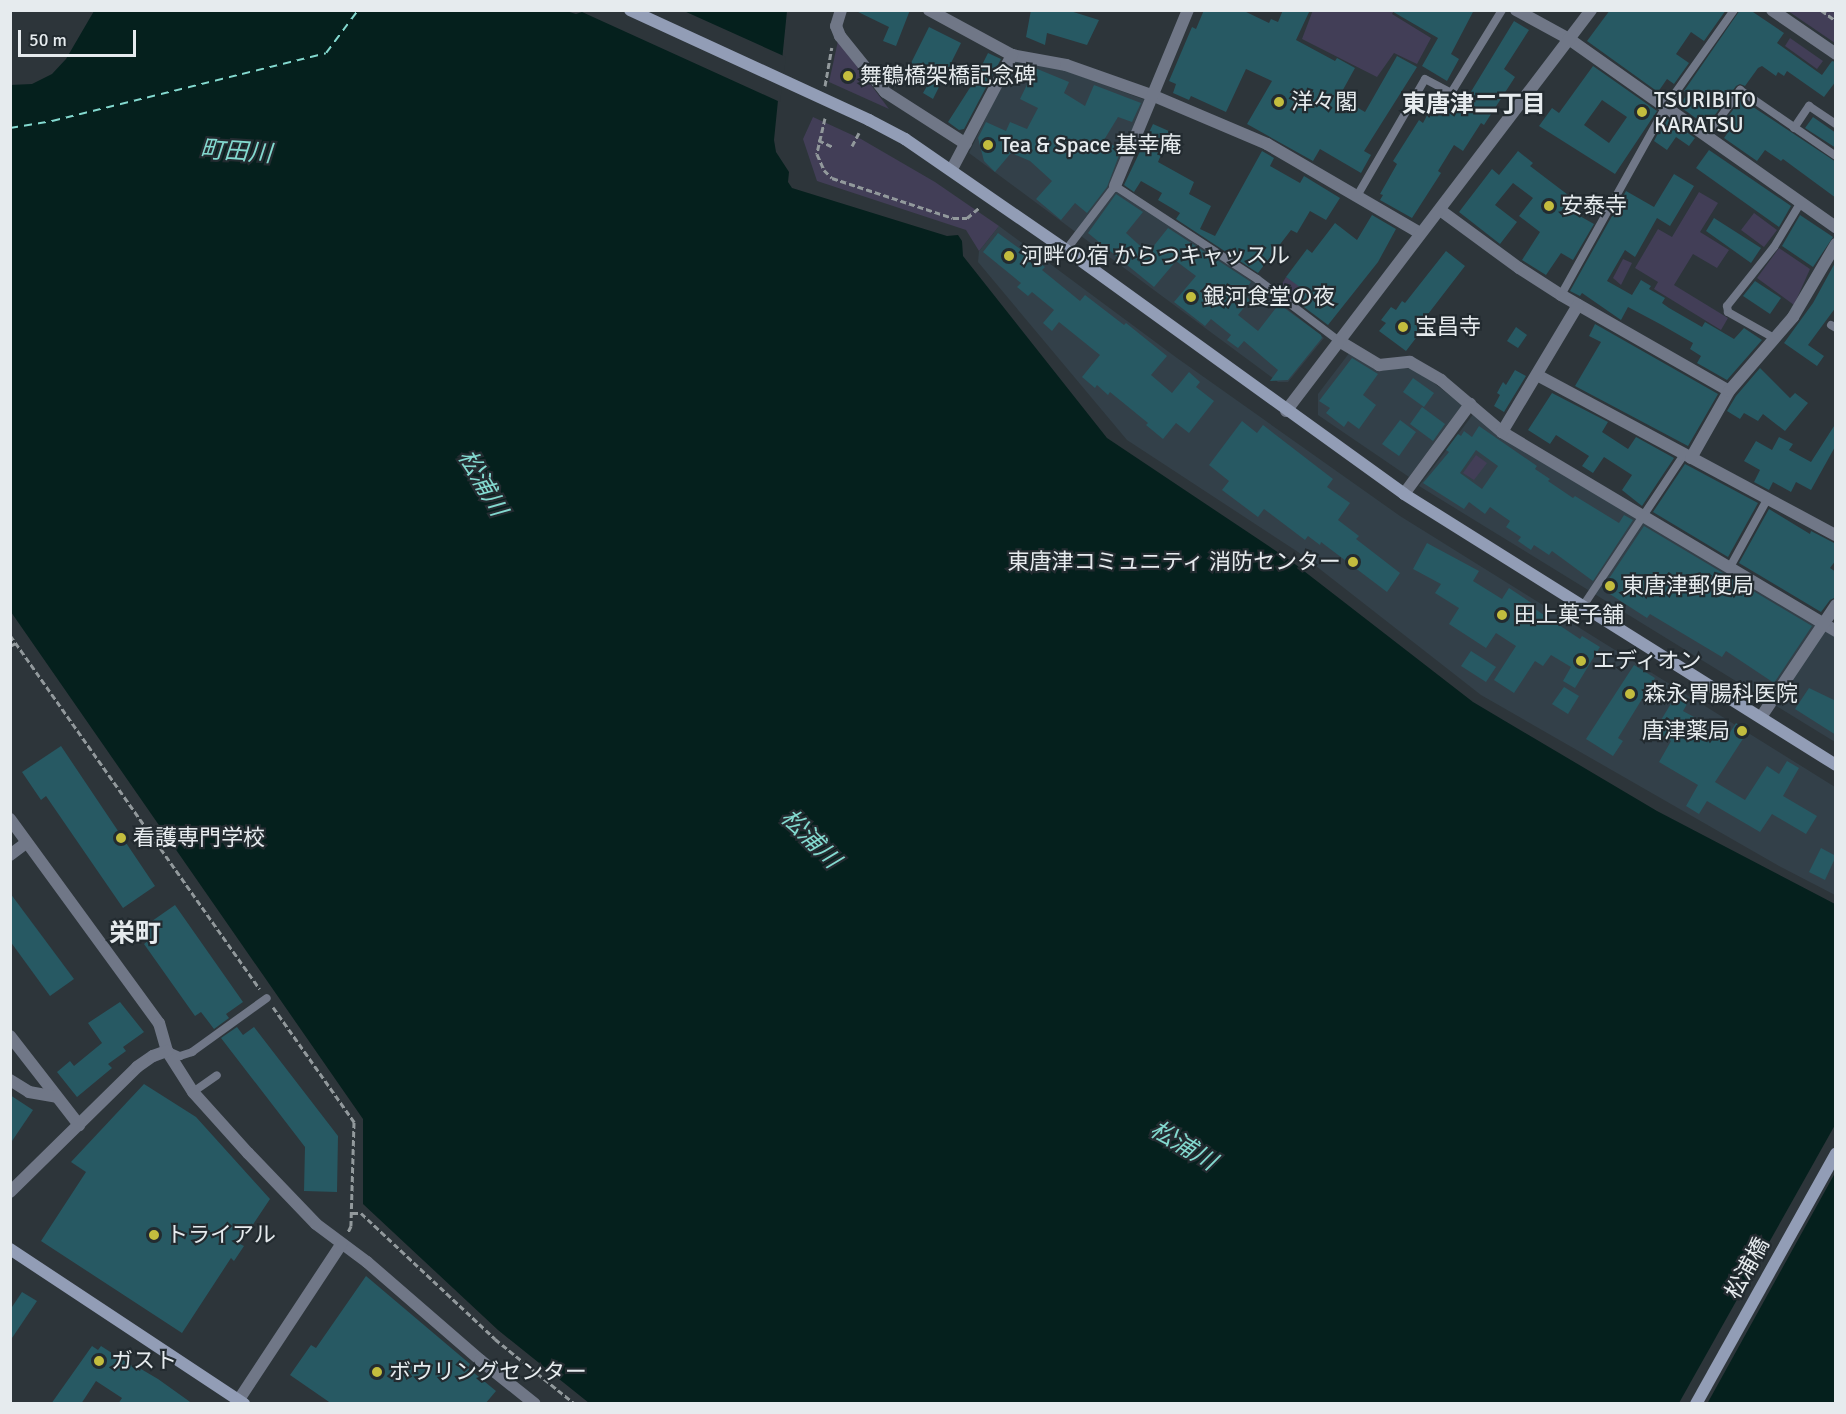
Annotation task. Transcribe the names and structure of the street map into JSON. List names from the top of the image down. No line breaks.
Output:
{"streets":{"street":["松浦橋"]},"districts":["東唐津二丁目","栄町"],"water":["町田川","松浦川"],"places":["舞鶴橋架橋記念碑","洋々閣","TSURIBITO KARATSU","Tea & Space 基幸庵","安泰寺","河畔の宿 からつキャッスル","銀河食堂の夜","宝昌寺","東唐津コミュニティ 消防センター","東唐津郵便局","田上菓子舗","エディオン","森永胃腸科医院","唐津薬局","看護専門学校","トライアル","ガスト","ボウリングセンター"],"scale_bar":"50 m"}
